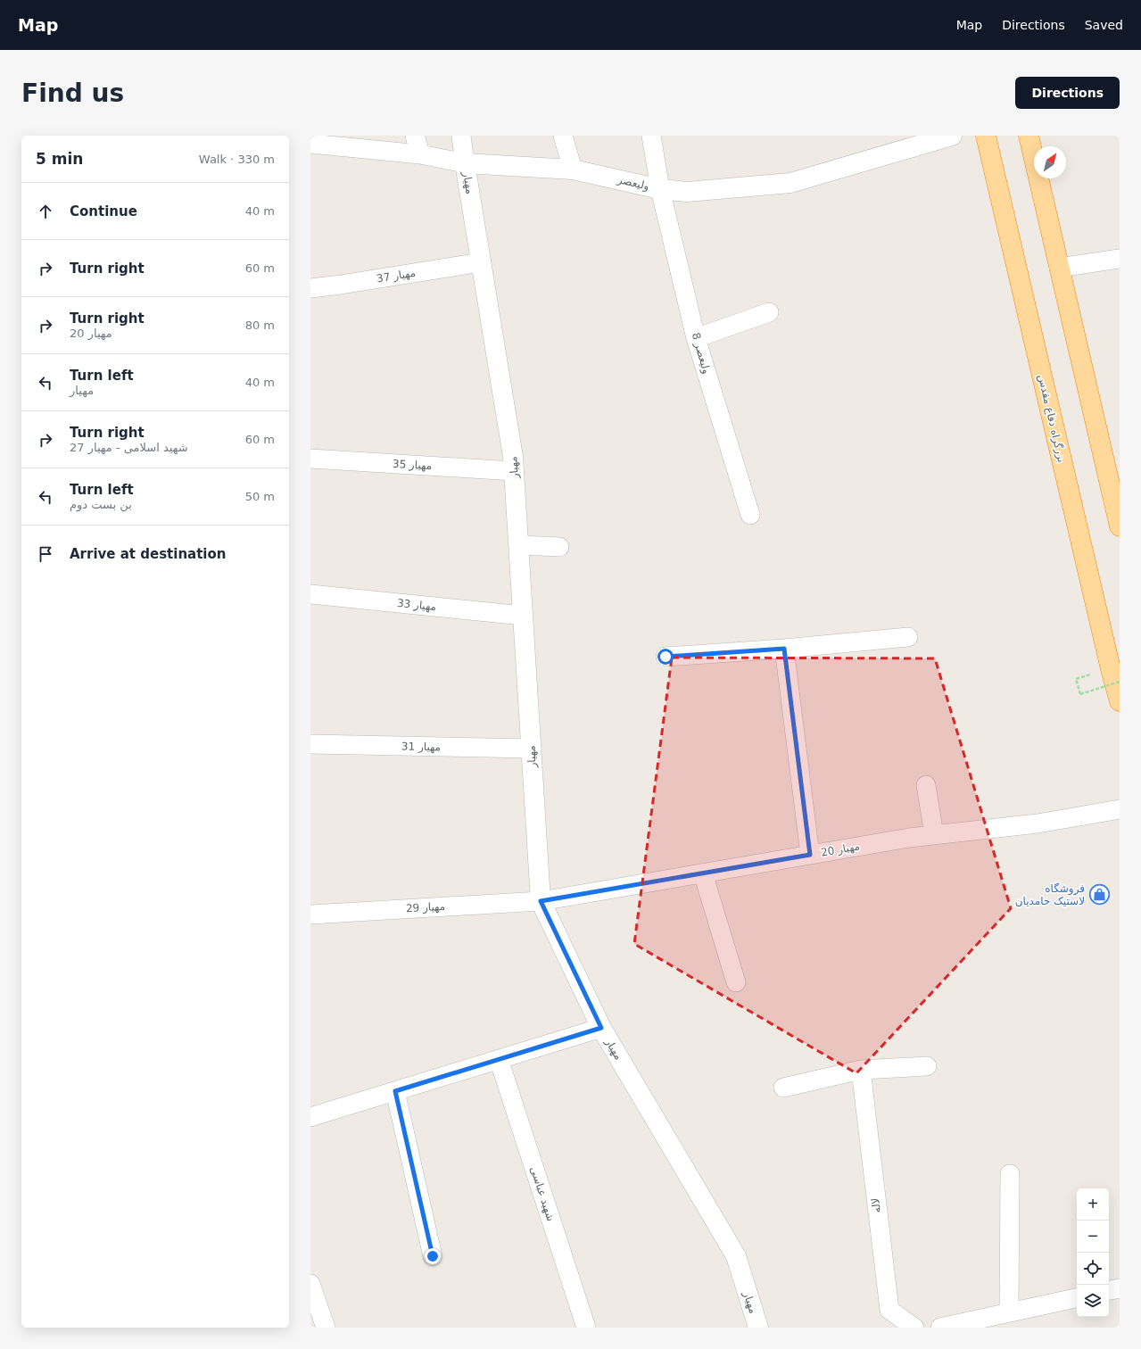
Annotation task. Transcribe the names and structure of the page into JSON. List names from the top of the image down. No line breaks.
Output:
{"streets":{"highway":["بزرگراه دفاع مقدس"],"street":["مهیار","ولیعصر","مهیار 37","ولیعصر 8","مهیار 35","مهیار 33","مهیار 31","مهیار 20","مهیار 29","شهید عباسی","لاله"]},"crossings":[["مهیار","ولیعصر"],["مهیار","مهیار 37"],["مهیار","مهیار 35"],["مهیار","مهیار 33"],["مهیار","مهیار 31"],["مهیار","مهیار 20"],["مهیار","مهیار 29"],["ولیعصر","ولیعصر 8"],["مهیار 20","مهیار 29"]],"places":{"shop":["فروشگاه لاستیک حامدیان"]},"north":"top right","page":{"header":"Map","nav":["Map","Directions","Saved"],"buttons":"Directions","title":"Find us","heading":["5 min","Walk · 330 m"],"list":[["Continue","40 m"],["Turn right","60 m"],["Turn right","مهیار 20","80 m"],["Turn left","مهیار","40 m"],["Turn right","شهید اسلامی - مهیار 27","60 m"],["Turn left","بن بست دوم","50 m"],"Arrive at destination"],"map_buttons":["+","−"]}}
